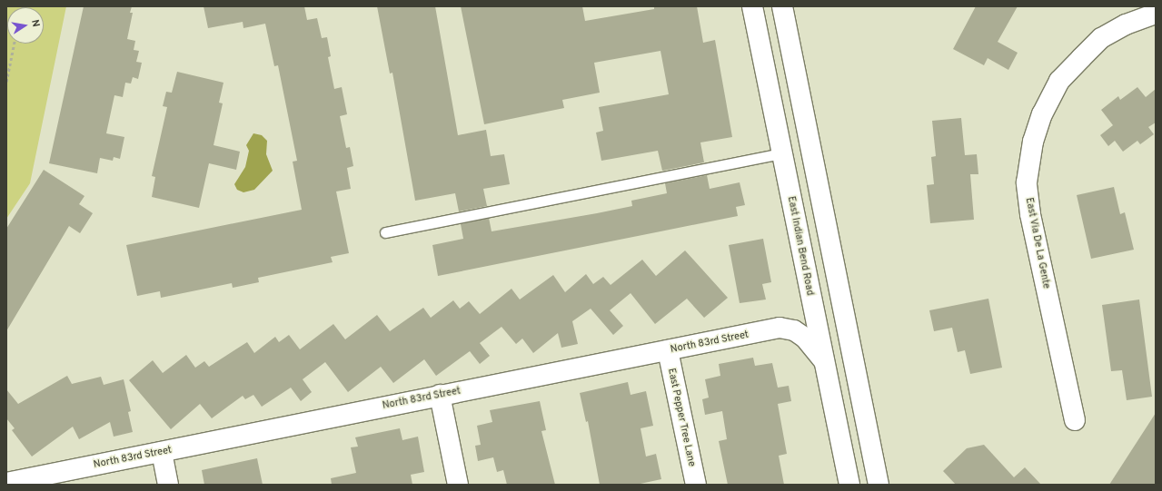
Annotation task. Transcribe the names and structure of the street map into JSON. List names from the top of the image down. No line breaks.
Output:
{"streets":{"street":["East Via De La Gente","East Indian Bend Road","North 83rd Street","East Pepper Tree Lane"]},"crossings":[["East Indian Bend Road","North 83rd Street"],["North 83rd Street","East Pepper Tree Lane"]],"north":"right"}
